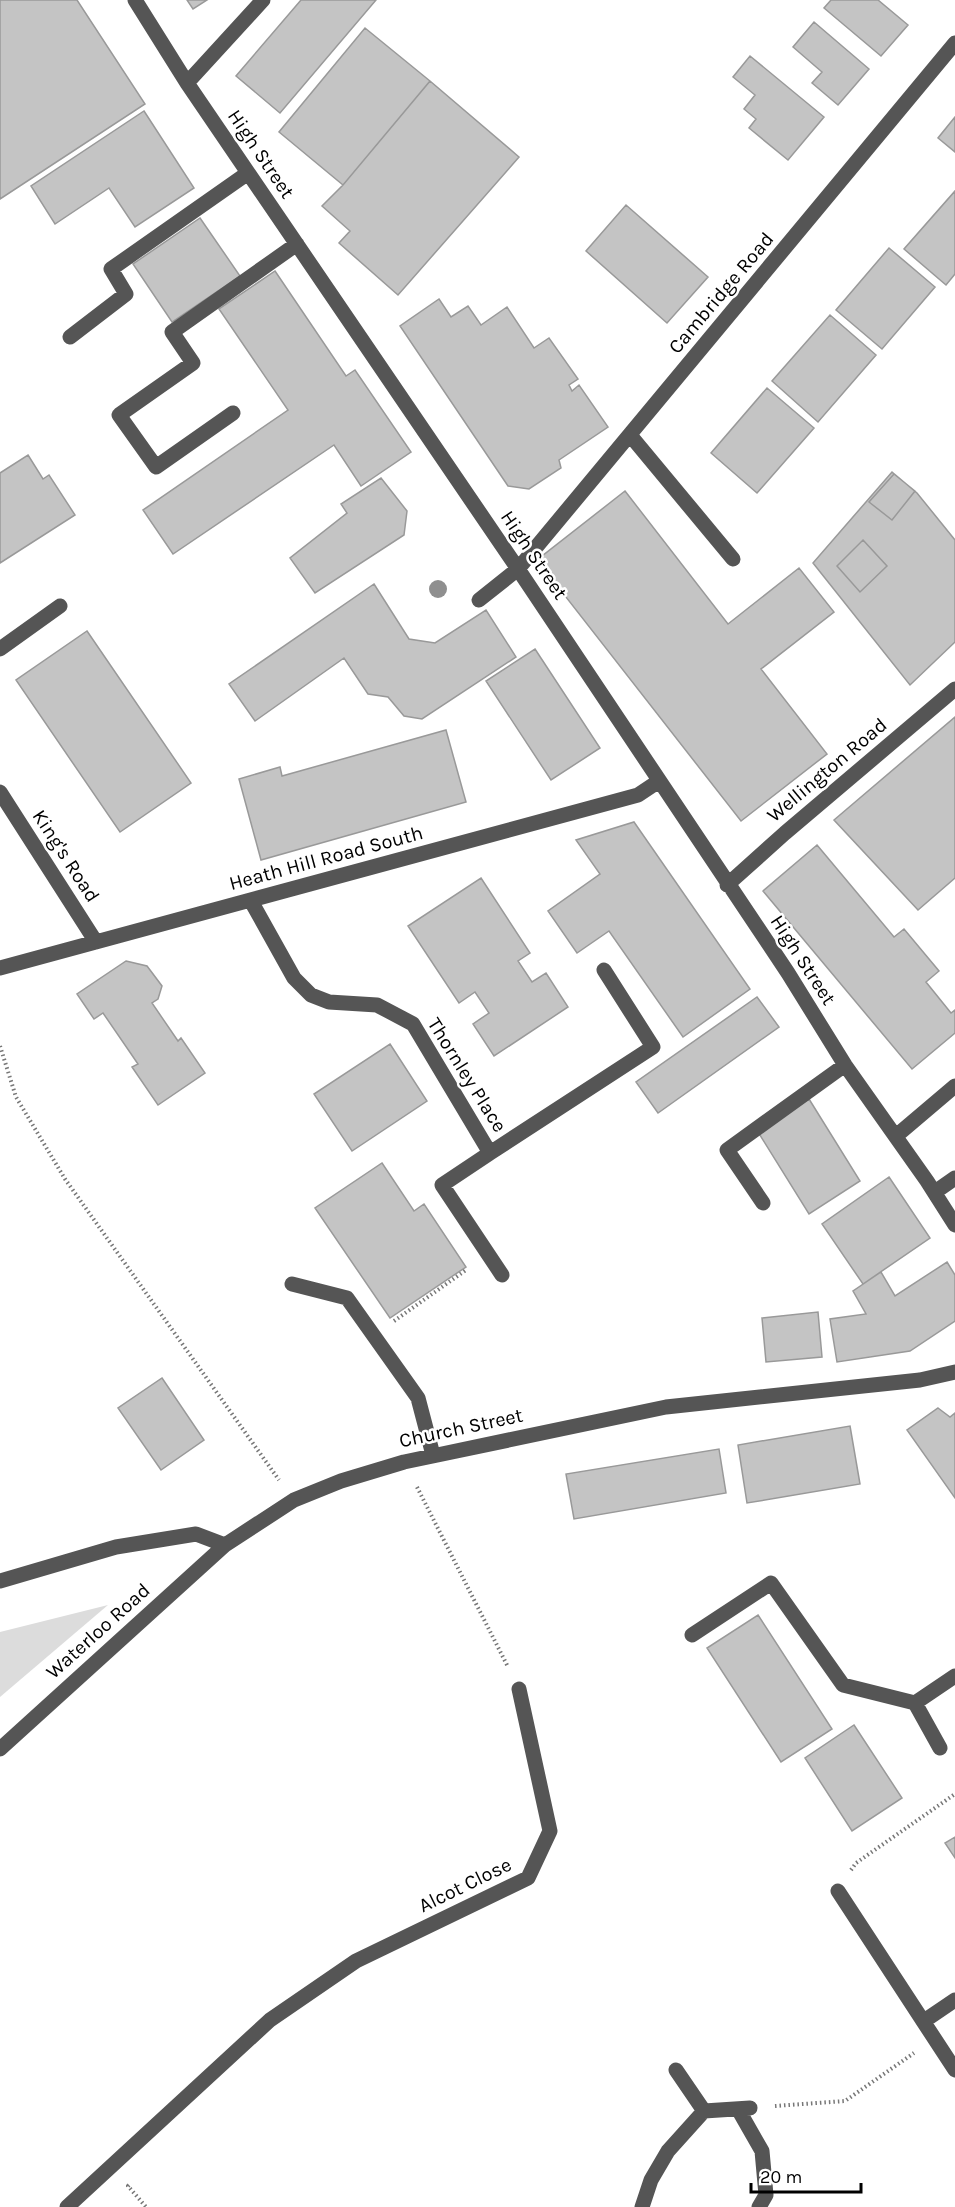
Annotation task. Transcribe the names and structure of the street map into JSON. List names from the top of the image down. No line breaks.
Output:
{"streets":{"street":["High Street","Cambridge Road","Wellington Road","King's Road","Heath Hill Road South","Thornley Place","Church Street","Waterloo Road","Alcot Close"]},"crossings":[["High Street","Cambridge Road"],["High Street","Wellington Road"],["High Street","Heath Hill Road South"],["King's Road","Heath Hill Road South"],["Heath Hill Road South","Thornley Place"],["Church Street","Waterloo Road"]],"scale_bar":"20 m"}
